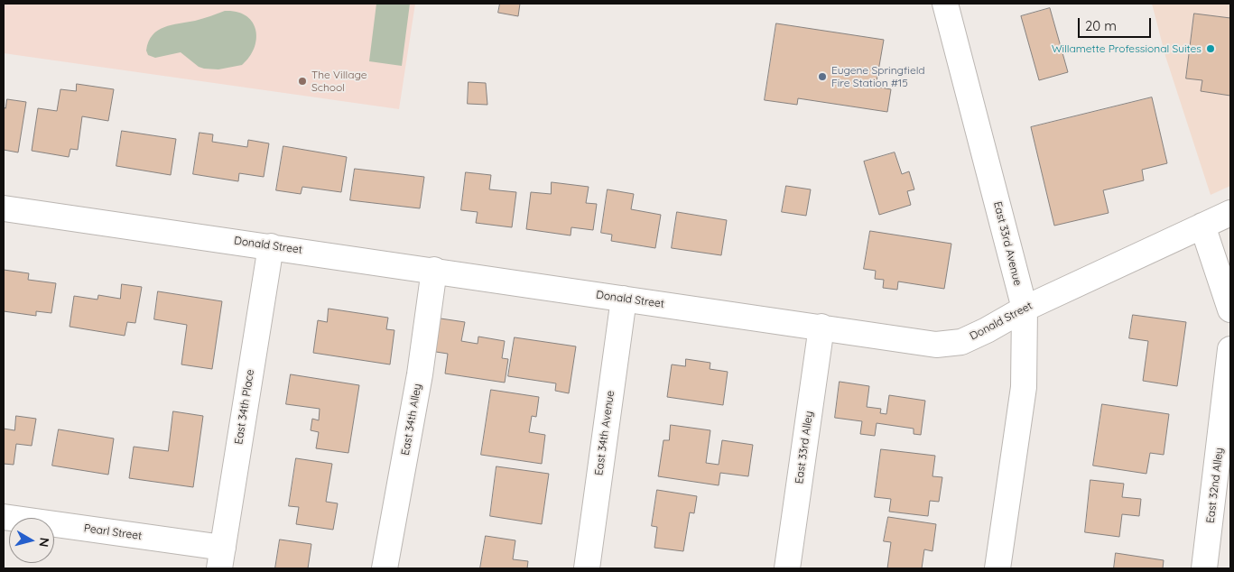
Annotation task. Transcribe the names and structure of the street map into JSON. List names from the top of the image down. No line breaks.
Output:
{"streets":{"street":["East 33rd Avenue","Donald Street","East 34th Place","East 34th Alley","East 34th Avenue","East 33rd Alley","East 32nd Alley","Pearl Street"]},"crossings":[["East 33rd Avenue","Donald Street"],["Donald Street","East 34th Place"],["Donald Street","East 34th Alley"],["Donald Street","East 34th Avenue"],["Donald Street","East 33rd Alley"],["East 34th Place","Pearl Street"]],"places":["Willamette Professional Suites","Eugene Springfield Fire Station #15","The Village School"],"scale_bar":"20 m","north":"right"}
